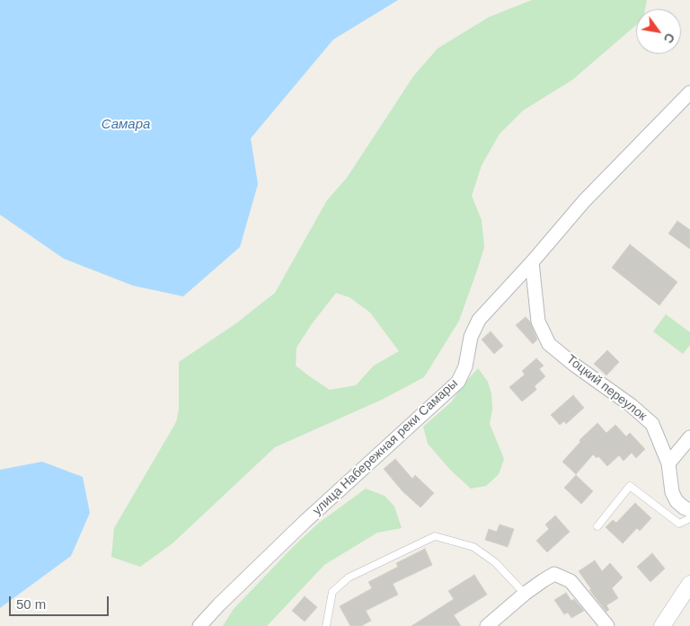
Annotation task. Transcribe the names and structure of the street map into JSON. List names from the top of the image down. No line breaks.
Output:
{"streets":{"street":["Тоцкий переулок","улица Набережная реки Самары"]},"crossings":[["Тоцкий переулок","улица Набережная реки Самары"]],"water":["Самара"],"scale_bar":"50 m","north":"bottom right"}
